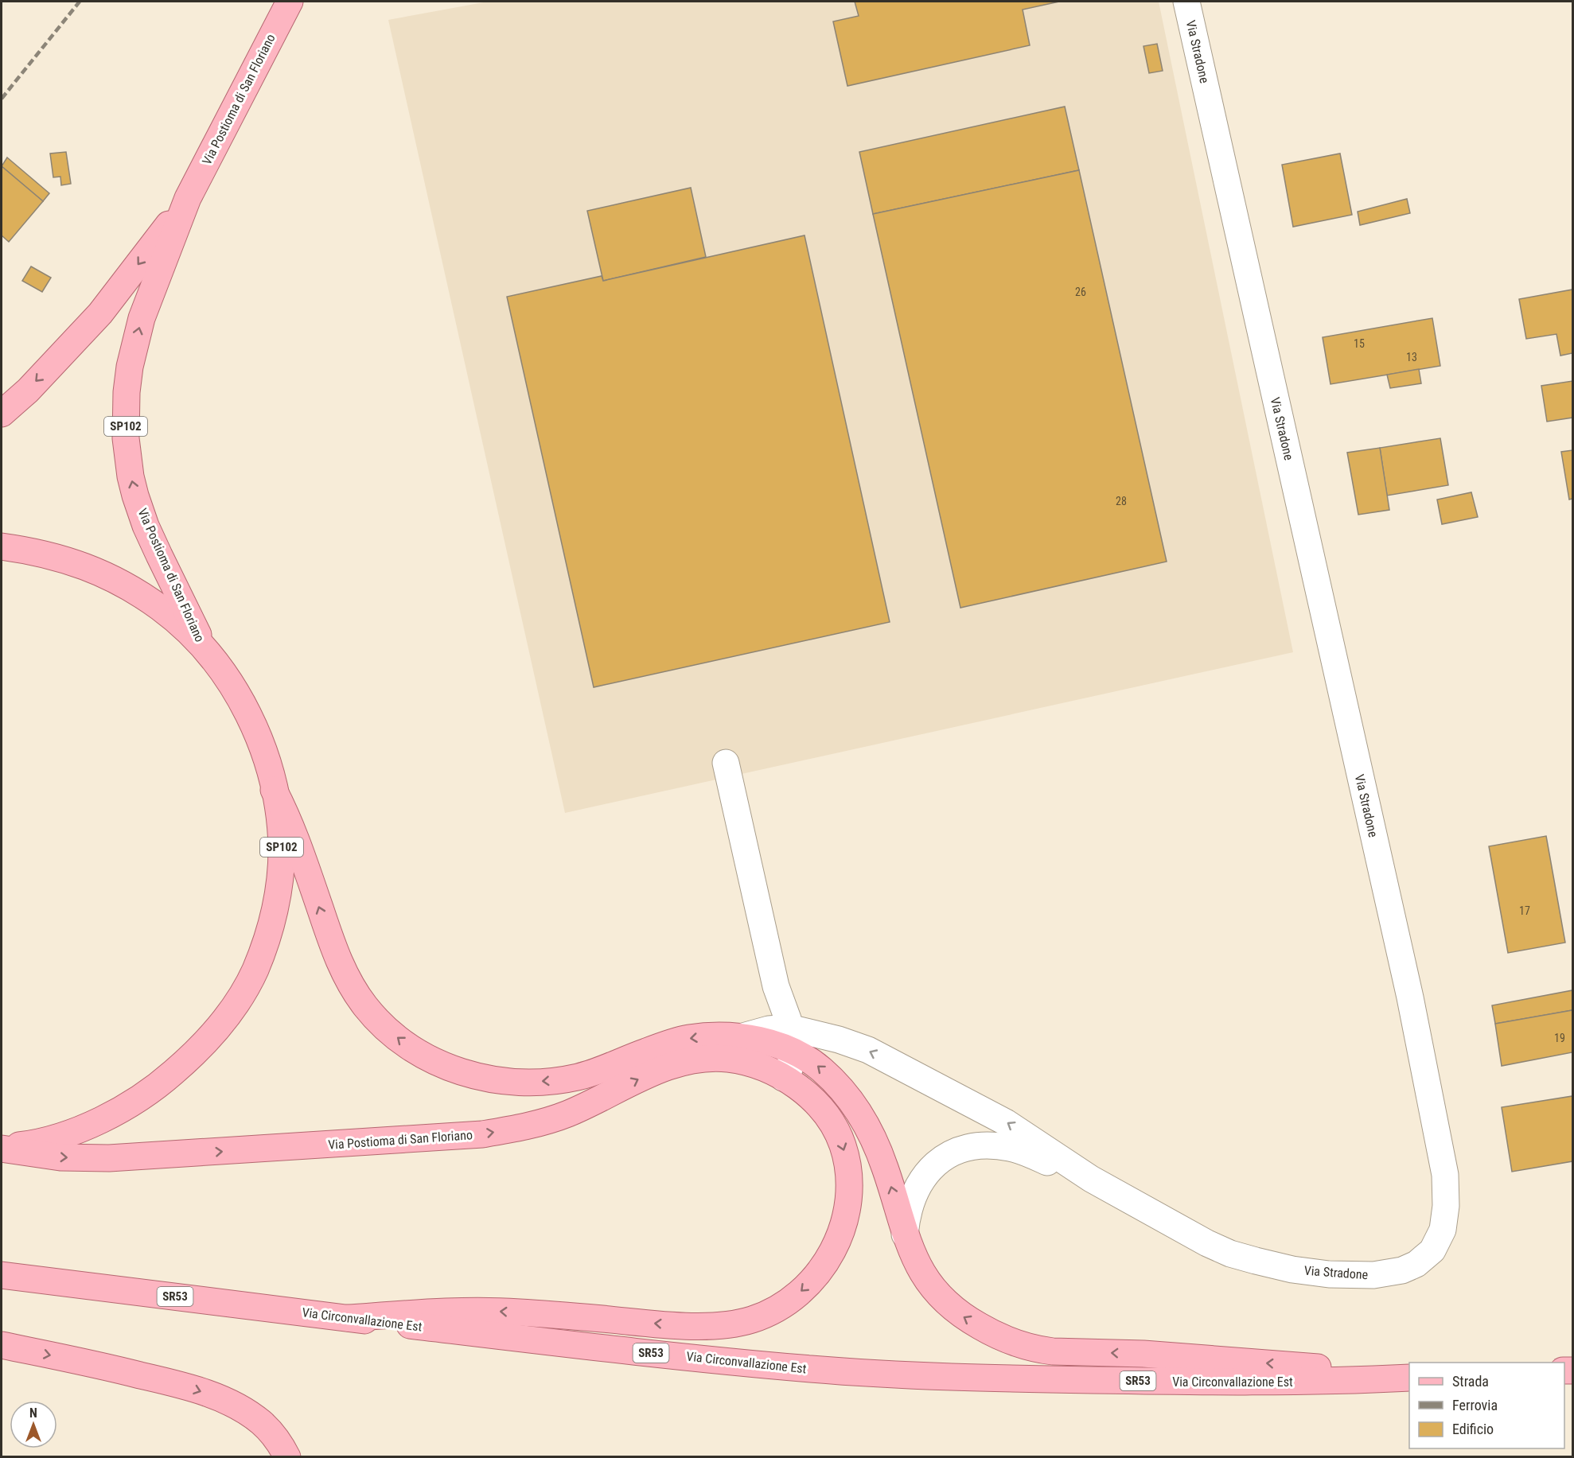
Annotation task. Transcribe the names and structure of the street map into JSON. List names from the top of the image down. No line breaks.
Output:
{"streets":{"main road":["Via Postioma di San Floriano","SP102","SR53","Via Circonvallazione Est"],"street":["Via Stradone"]},"crossings":[["Via Postioma di San Floriano","Via Circonvallazione Est"]],"house_numbers":["26","15","13","28","17","19"],"legend":["Strada","Ferrovia","Edificio"],"north":"top"}
